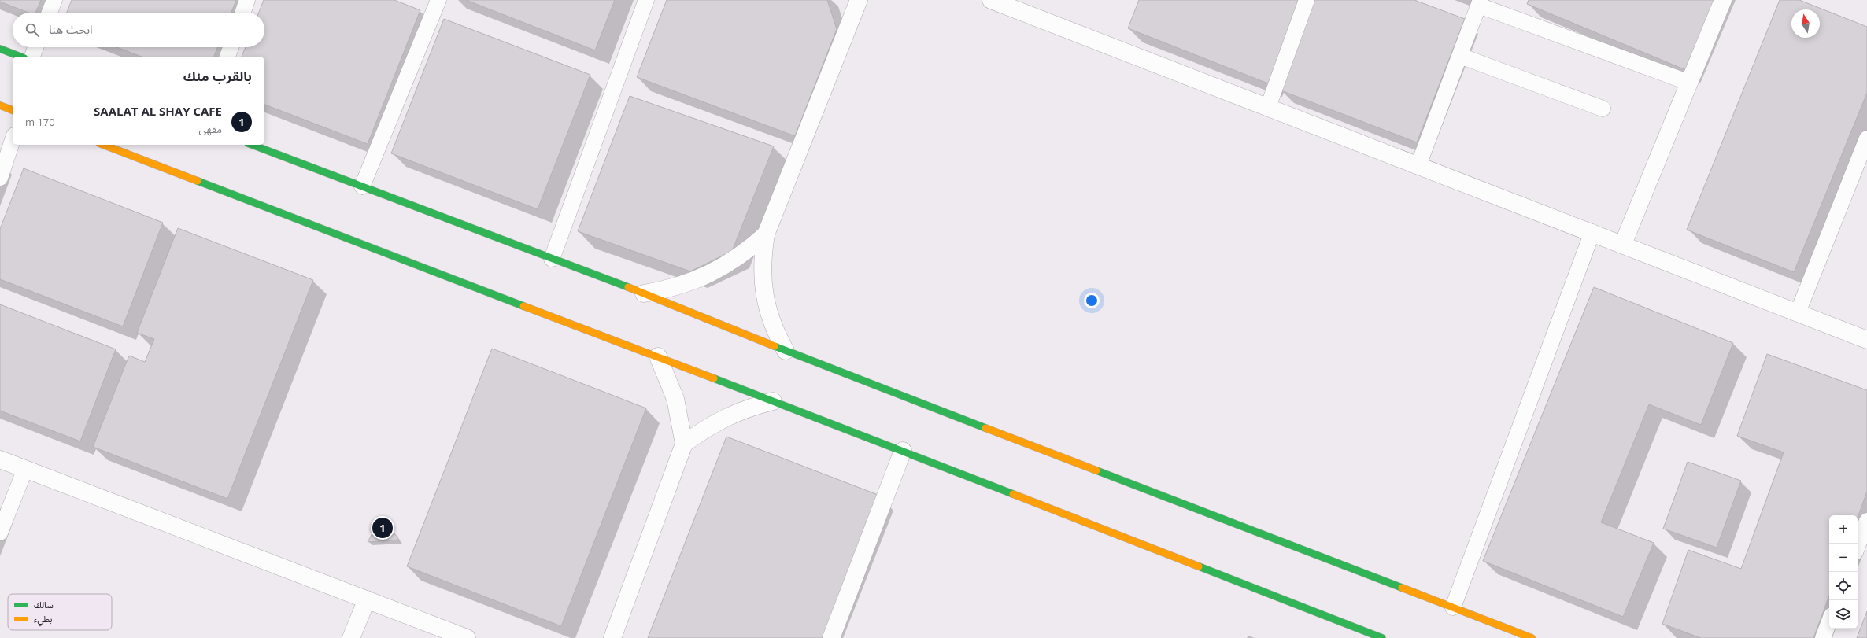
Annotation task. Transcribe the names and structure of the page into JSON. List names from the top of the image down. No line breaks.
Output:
{"legend":["سالك","بطيء"],"north":"top","page":{"search":"ابحث هنا","heading":"بالقرب منك","list":[{"mark":"1","name":"SAALAT AL SHAY CAFE","note":"مقهى","value":"170 m"}],"map_buttons":["+","−"],"pins":"1"}}
